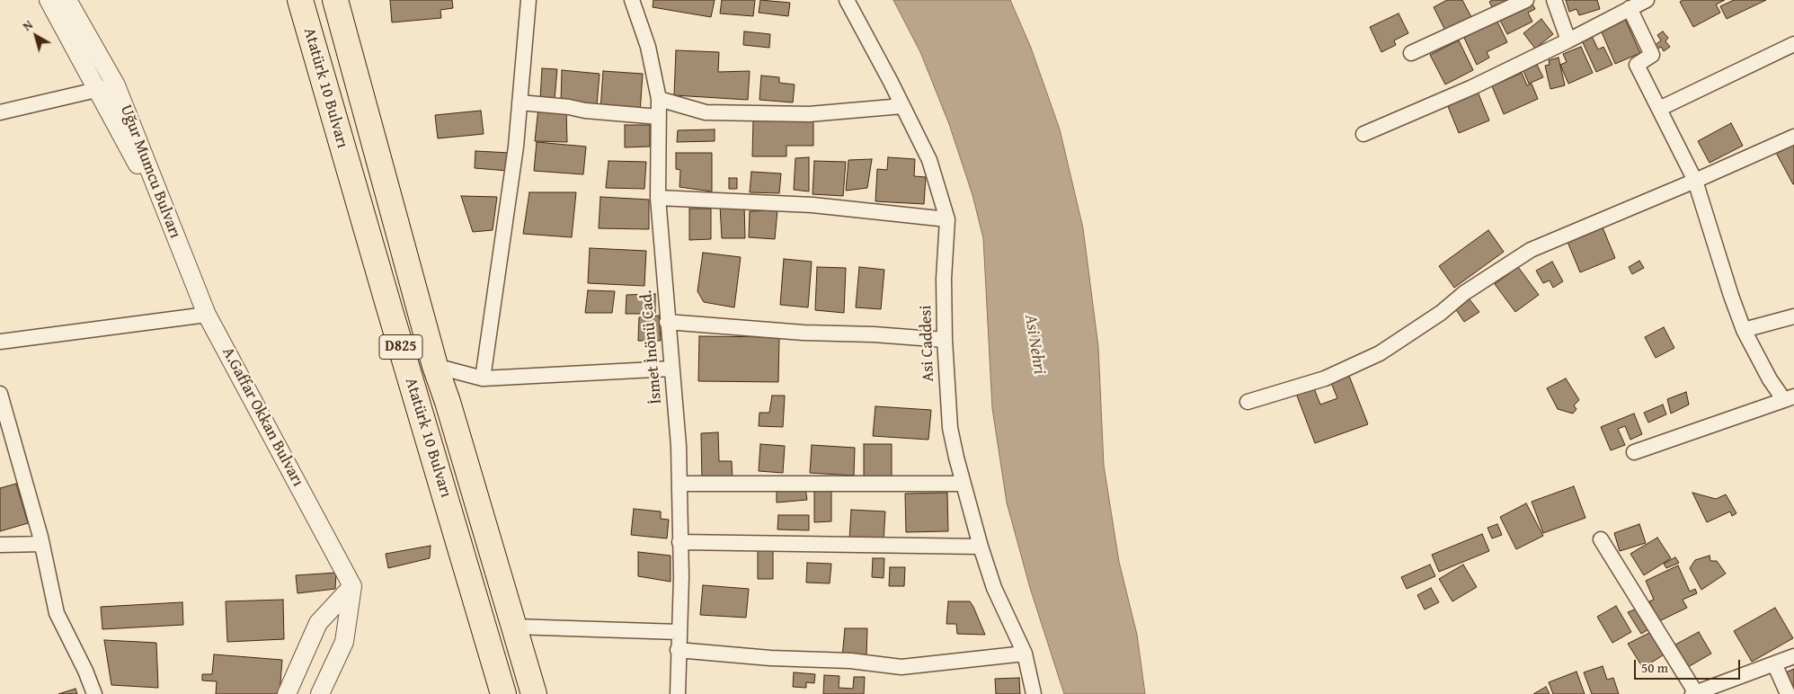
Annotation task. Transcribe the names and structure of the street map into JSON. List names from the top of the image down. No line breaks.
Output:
{"streets":{"highway":["Atatürk 10 Bulvarı","D825"],"street":["Uğur Mumcu Bulvarı","Asi Caddesi","İsmet İnönü Cad.","A.Gaffar Okkan Bulvarı"]},"crossings":[["Uğur Mumcu Bulvarı","A.Gaffar Okkan Bulvarı"]],"water":["Asi Nehri"],"scale_bar":"50 m","north":"top left"}
